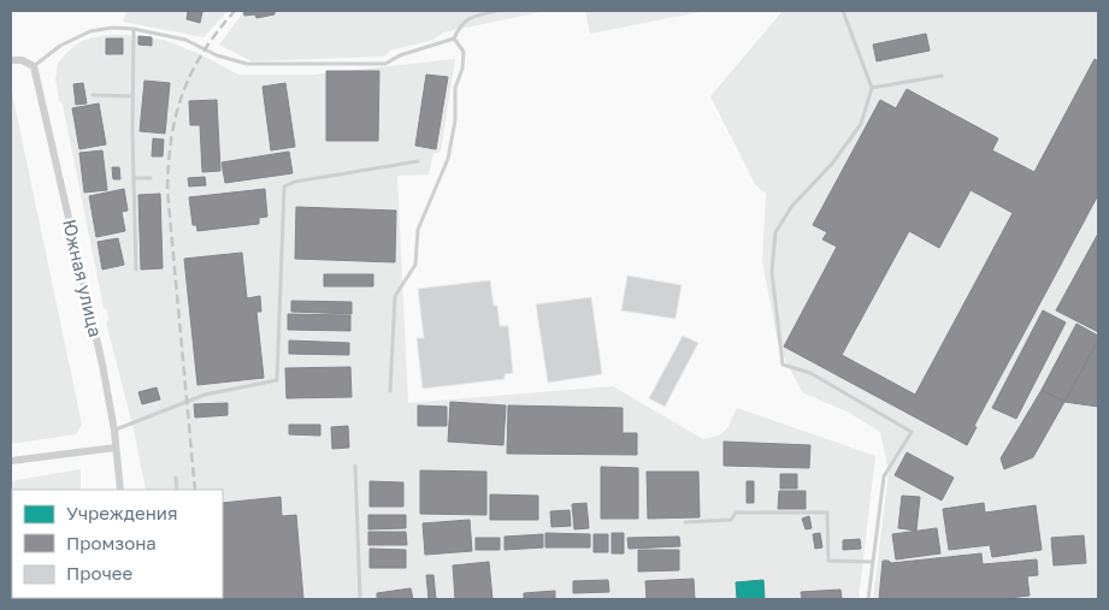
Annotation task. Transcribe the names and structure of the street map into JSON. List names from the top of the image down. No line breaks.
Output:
{"streets":{"street":["Южная улица"]},"legend":["Учреждения","Промзона","Прочее"]}
